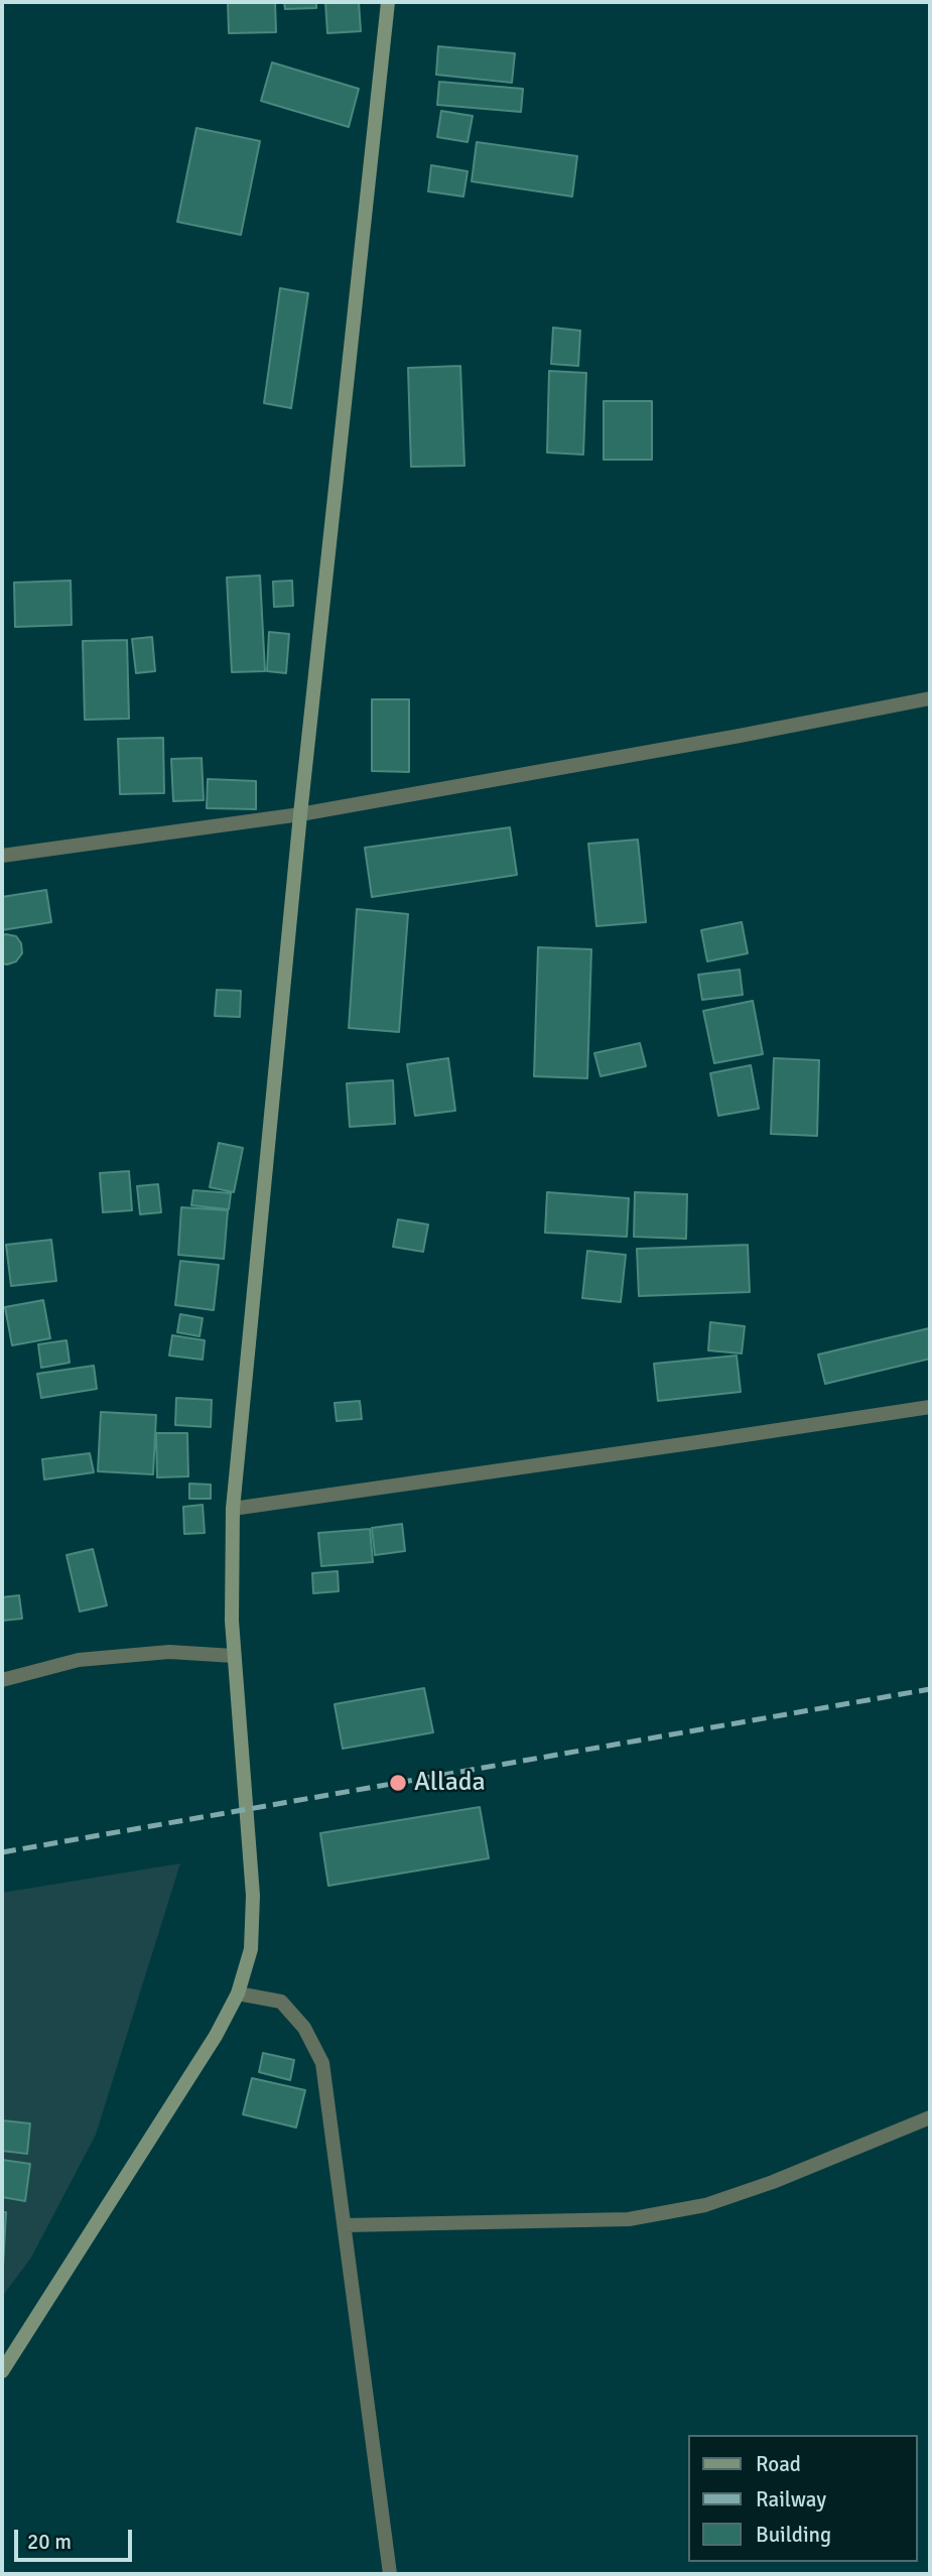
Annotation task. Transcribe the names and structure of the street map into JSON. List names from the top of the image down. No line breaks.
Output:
{"places":["Allada"],"legend":["Road","Railway","Building"],"scale_bar":"20 m"}
